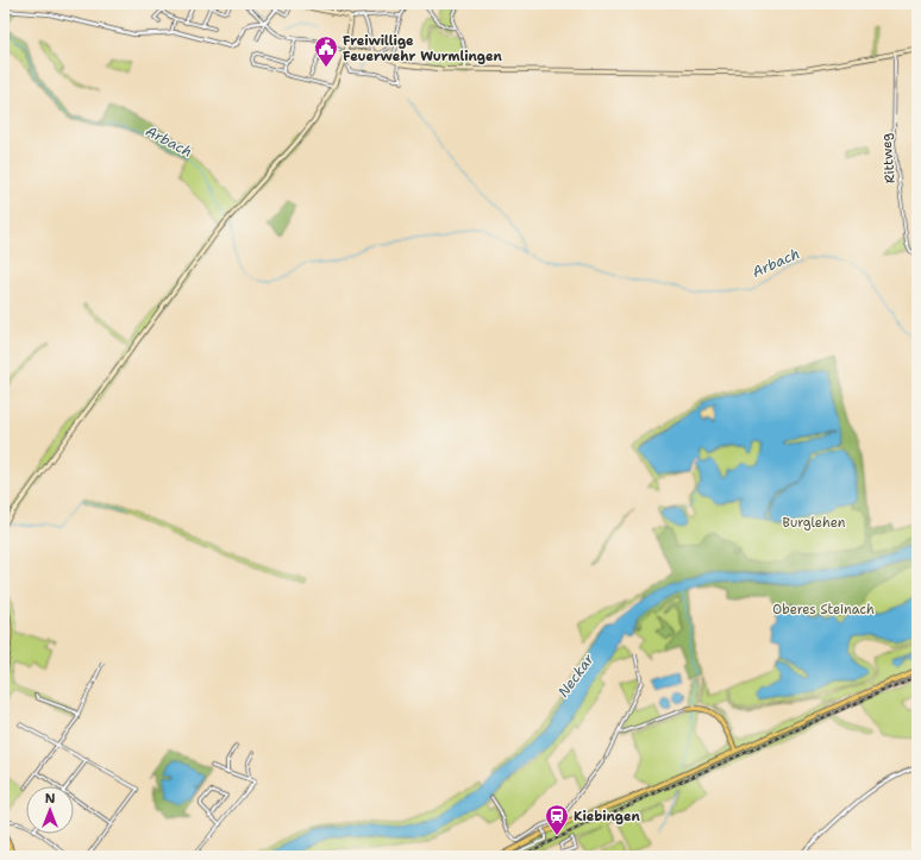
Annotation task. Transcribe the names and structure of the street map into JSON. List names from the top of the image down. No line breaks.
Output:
{"streets":{"street":["Rittweg"]},"water":["Arbach","Neckar"],"parks":["Burglehen","Oberes Steinach"],"places":{"public building":["Freiwillige Feuerwehr Wurmlingen"],"station":["Kiebingen"]},"north":"top"}
